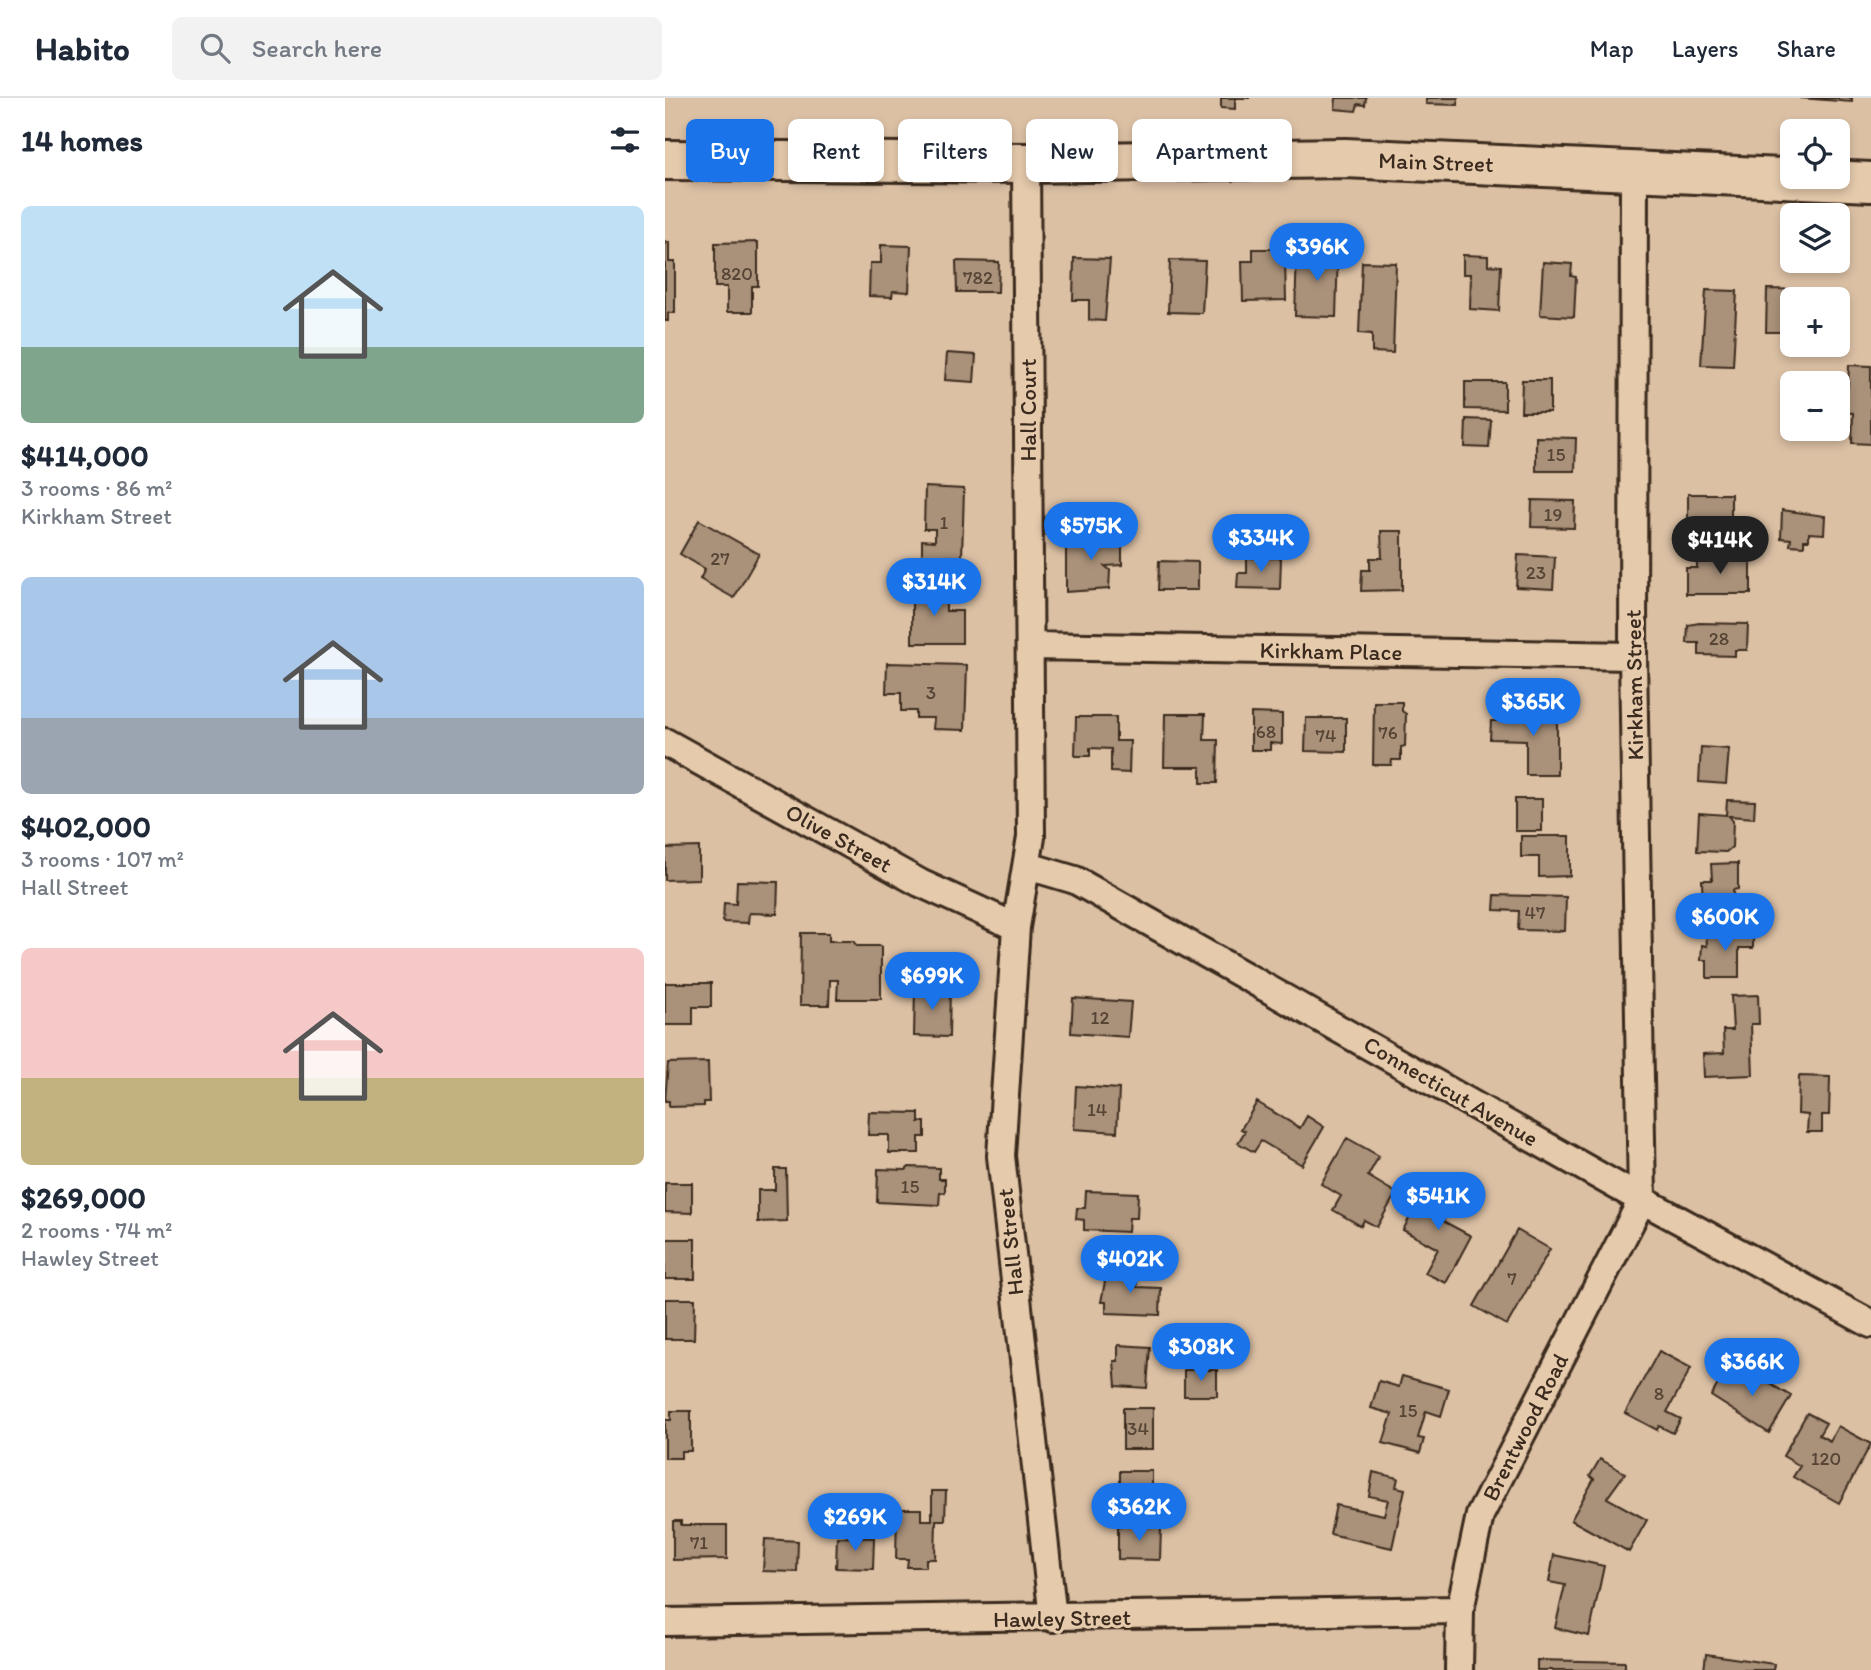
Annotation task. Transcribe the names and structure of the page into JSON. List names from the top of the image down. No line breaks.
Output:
{"streets":{"main road":["Main Street"],"street":["Hall Court","Kirkham Place","Kirkham Street","Olive Street","Connecticut Avenue","Hall Street","Brentwood Road","Hawley Street"]},"crossings":[["Main Street","Kirkham Street"],["Hall Court","Kirkham Place"],["Hall Court","Connecticut Avenue"],["Hall Court","Hall Street"],["Kirkham Place","Kirkham Street"],["Kirkham Street","Connecticut Avenue"],["Kirkham Street","Brentwood Road"],["Olive Street","Hall Street"],["Connecticut Avenue","Hall Street"],["Connecticut Avenue","Brentwood Road"],["Hall Street","Hawley Street"],["Brentwood Road","Hawley Street"]],"house_numbers":["820","782","15","19","1","27","23","28","3","68","76","74","47","12","14","15","7","8","15","34","120","71"],"page":{"header":"Habito","search":"Search here","nav":["Map","Layers","Share"],"heading":"14 homes","map_buttons":["+","−"],"chip":["Buy","Rent","Filters","New","Apartment"],"list":[{"name":"$414,000","note":"3 rooms · 86 m² · Kirkham Street"},{"name":"$402,000","note":"3 rooms · 107 m² · Hall Street"},{"name":"$269,000","note":"2 rooms · 74 m² · Hawley Street"}],"price":["$396K","$575K","$334K","$414K","$314K","$365K","$600K","$699K","$541K","$402K","$308K","$366K","$362K","$269K"]}}
